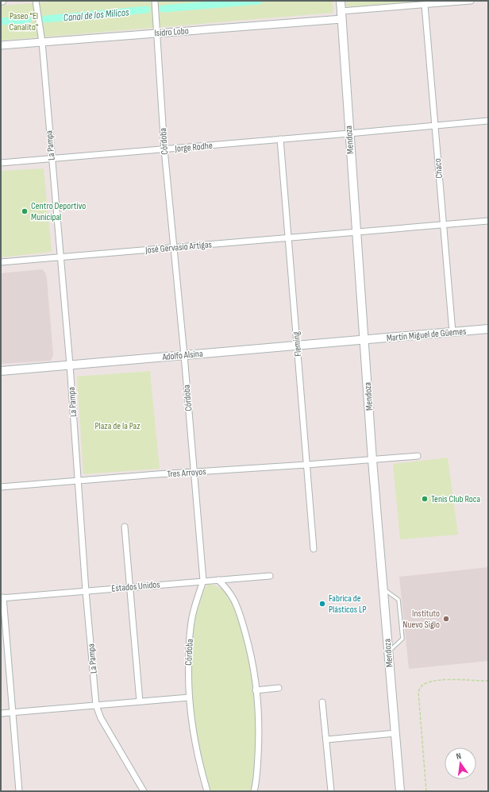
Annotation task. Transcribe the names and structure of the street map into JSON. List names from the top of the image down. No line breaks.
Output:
{"streets":{"main road":["Mendoza","Martín Miguel de Güemes","Adolfo Alsina"],"street":["Isidro Lobo","Córdoba","La Pampa","Jorge Rodhe","Chaco","José Gervasio Artigas","Fleming","Tres Arroyos","Estados Unidos"]},"crossings":[["Isidro Lobo","Mendoza"],["Isidro Lobo","Córdoba"],["Isidro Lobo","La Pampa"],["Mendoza","Jorge Rodhe"],["Mendoza","José Gervasio Artigas"],["Mendoza","Martín Miguel de Güemes"],["Mendoza","Adolfo Alsina"],["Mendoza","Tres Arroyos"],["Córdoba","Jorge Rodhe"],["Córdoba","José Gervasio Artigas"],["Córdoba","Adolfo Alsina"],["Córdoba","Tres Arroyos"],["Córdoba","Estados Unidos"],["La Pampa","Jorge Rodhe"],["La Pampa","José Gervasio Artigas"],["La Pampa","Adolfo Alsina"],["La Pampa","Tres Arroyos"],["La Pampa","Estados Unidos"],["Jorge Rodhe","Chaco"],["Jorge Rodhe","Fleming"],["Chaco","José Gervasio Artigas"],["Chaco","Martín Miguel de Güemes"],["José Gervasio Artigas","Fleming"],["Martín Miguel de Güemes","Adolfo Alsina"],["Fleming","Adolfo Alsina"],["Fleming","Tres Arroyos"]],"water":["Canal de los Milicos"],"parks":["Paseo \"El Canalito\"","Plaza de la Paz"],"places":["Centro Deportivo Municipal","Tenis Club Roca","Fabrica de Plásticos LP","Instituto Nuevo Siglo"],"north":"top"}
